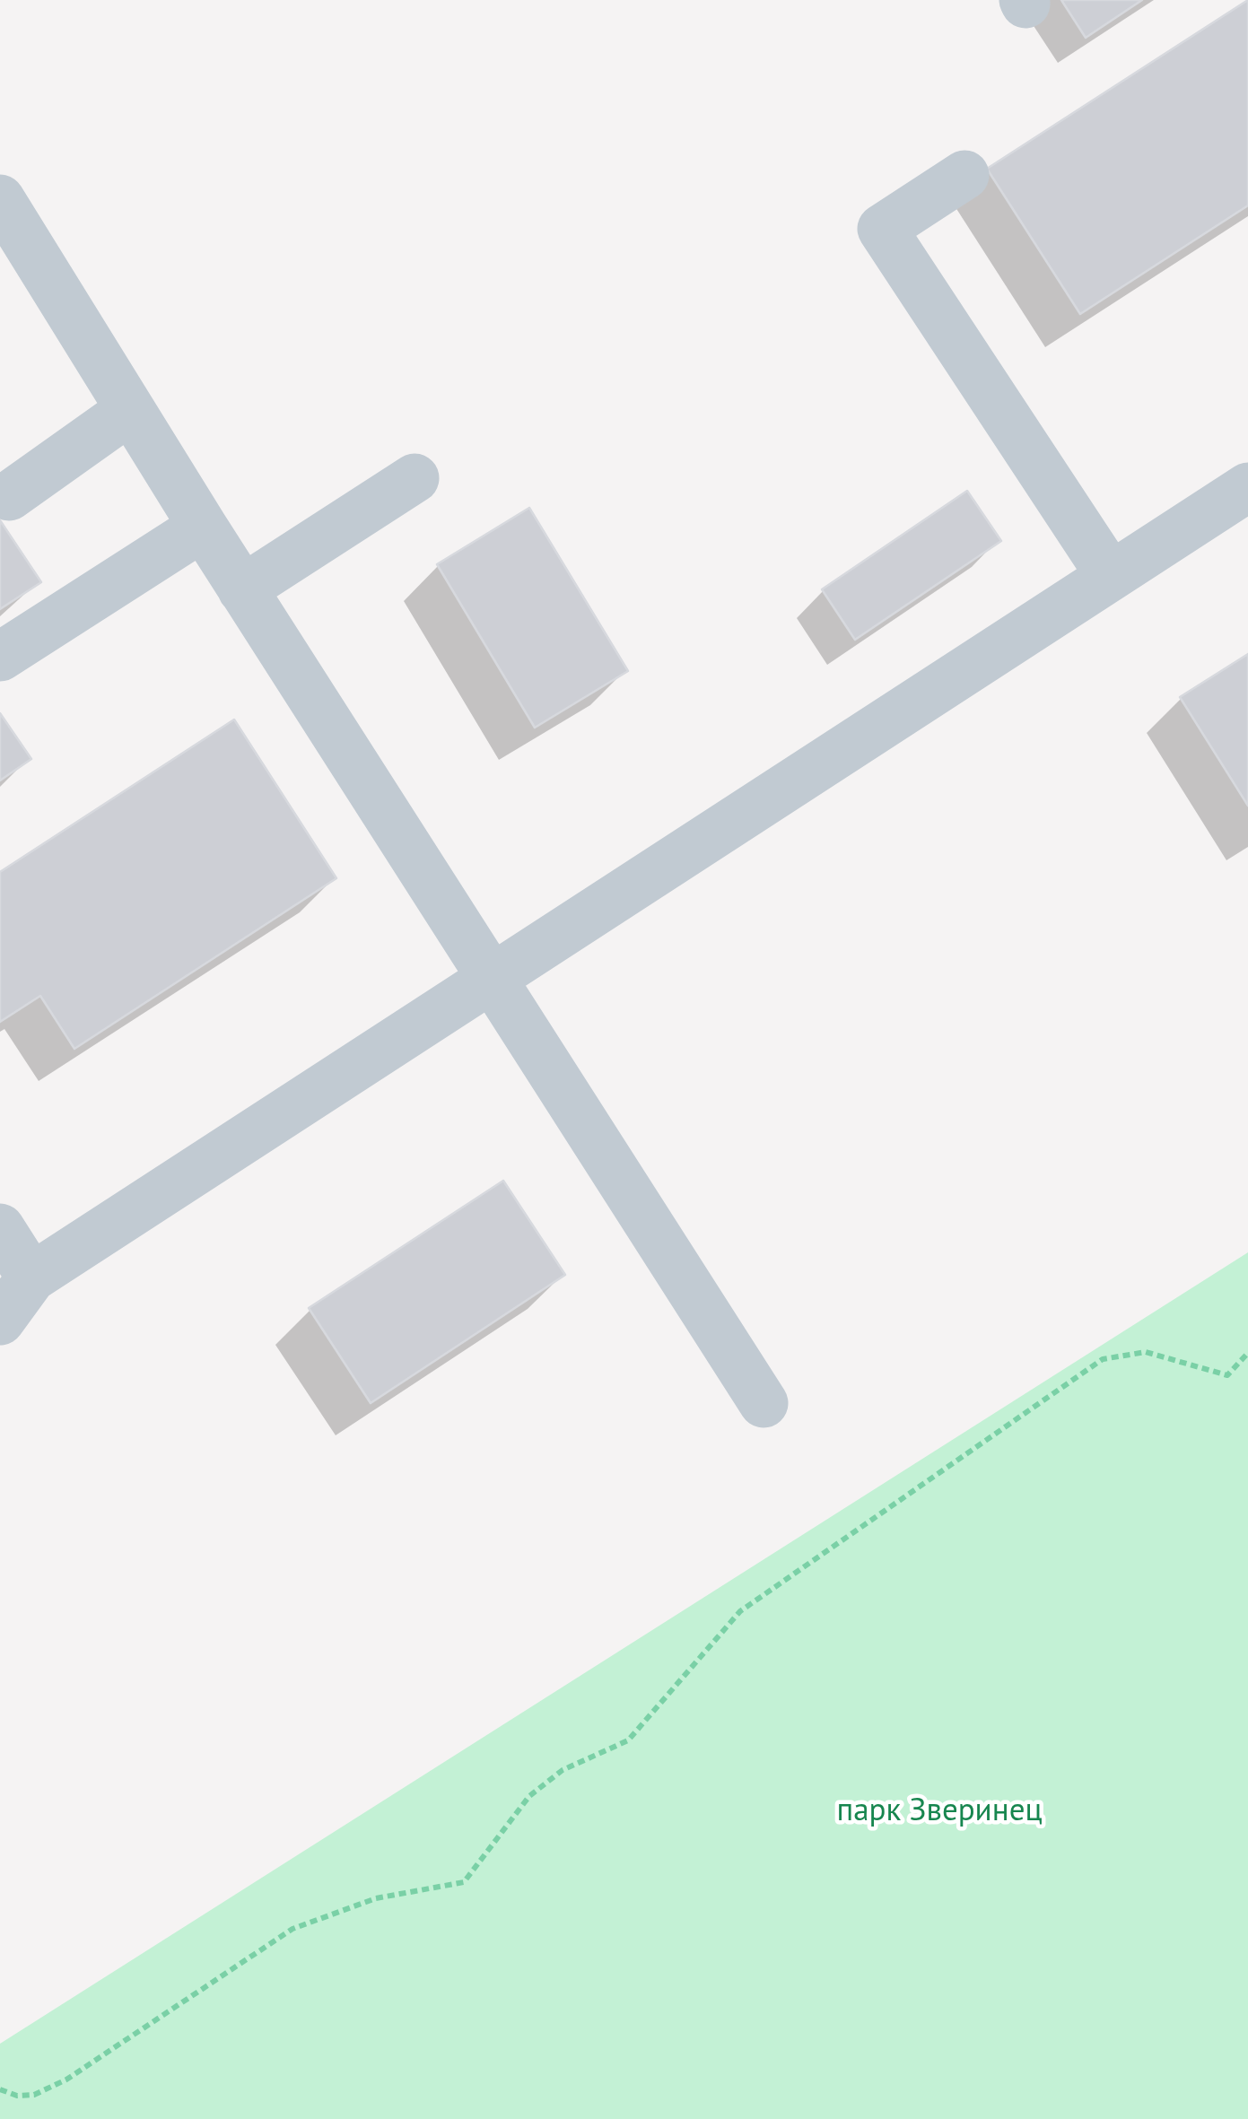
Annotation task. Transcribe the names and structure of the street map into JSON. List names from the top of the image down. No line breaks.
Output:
{"parks":["парк Зверинец"]}
